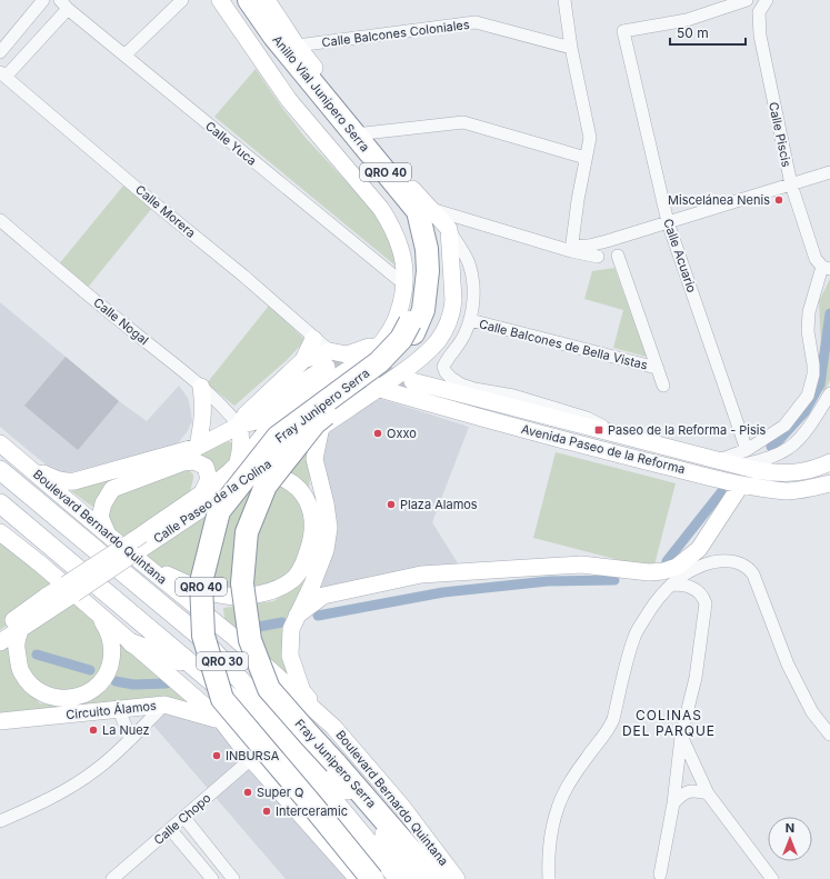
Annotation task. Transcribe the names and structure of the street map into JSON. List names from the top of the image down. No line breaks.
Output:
{"streets":{"highway":["Anillo Vial Junípero Serra","QRO 40","Fray Junipero Serra"],"main road":["Boulevard Bernardo Quintana","QRO 30"],"street":["Calle Balcones Coloniales","Calle Piscis","Calle Yuca","Calle Morera","Calle Acuario","Calle Nogal","Calle Balcones de Bella Vistas","Avenida Paseo de la Reforma","Calle Paseo de la Colina","Circuito Álamos","Calle Chopo"]},"crossings":[["Anillo Vial Junípero Serra","Fray Junipero Serra"],["Calle Piscis","Calle Acuario"],["Calle Piscis","Avenida Paseo de la Reforma"],["Avenida Paseo de la Reforma","Calle Paseo de la Colina"]],"districts":["COLINAS DEL PARQUE"],"places":{"other":["Miscelánea Nenis","Oxxo","Plaza Alamos","La Nuez","INBURSA","Super Q","Interceramic"],"transit":["Paseo de la Reforma - Pisis"]},"scale_bar":"50 m","north":"top"}
